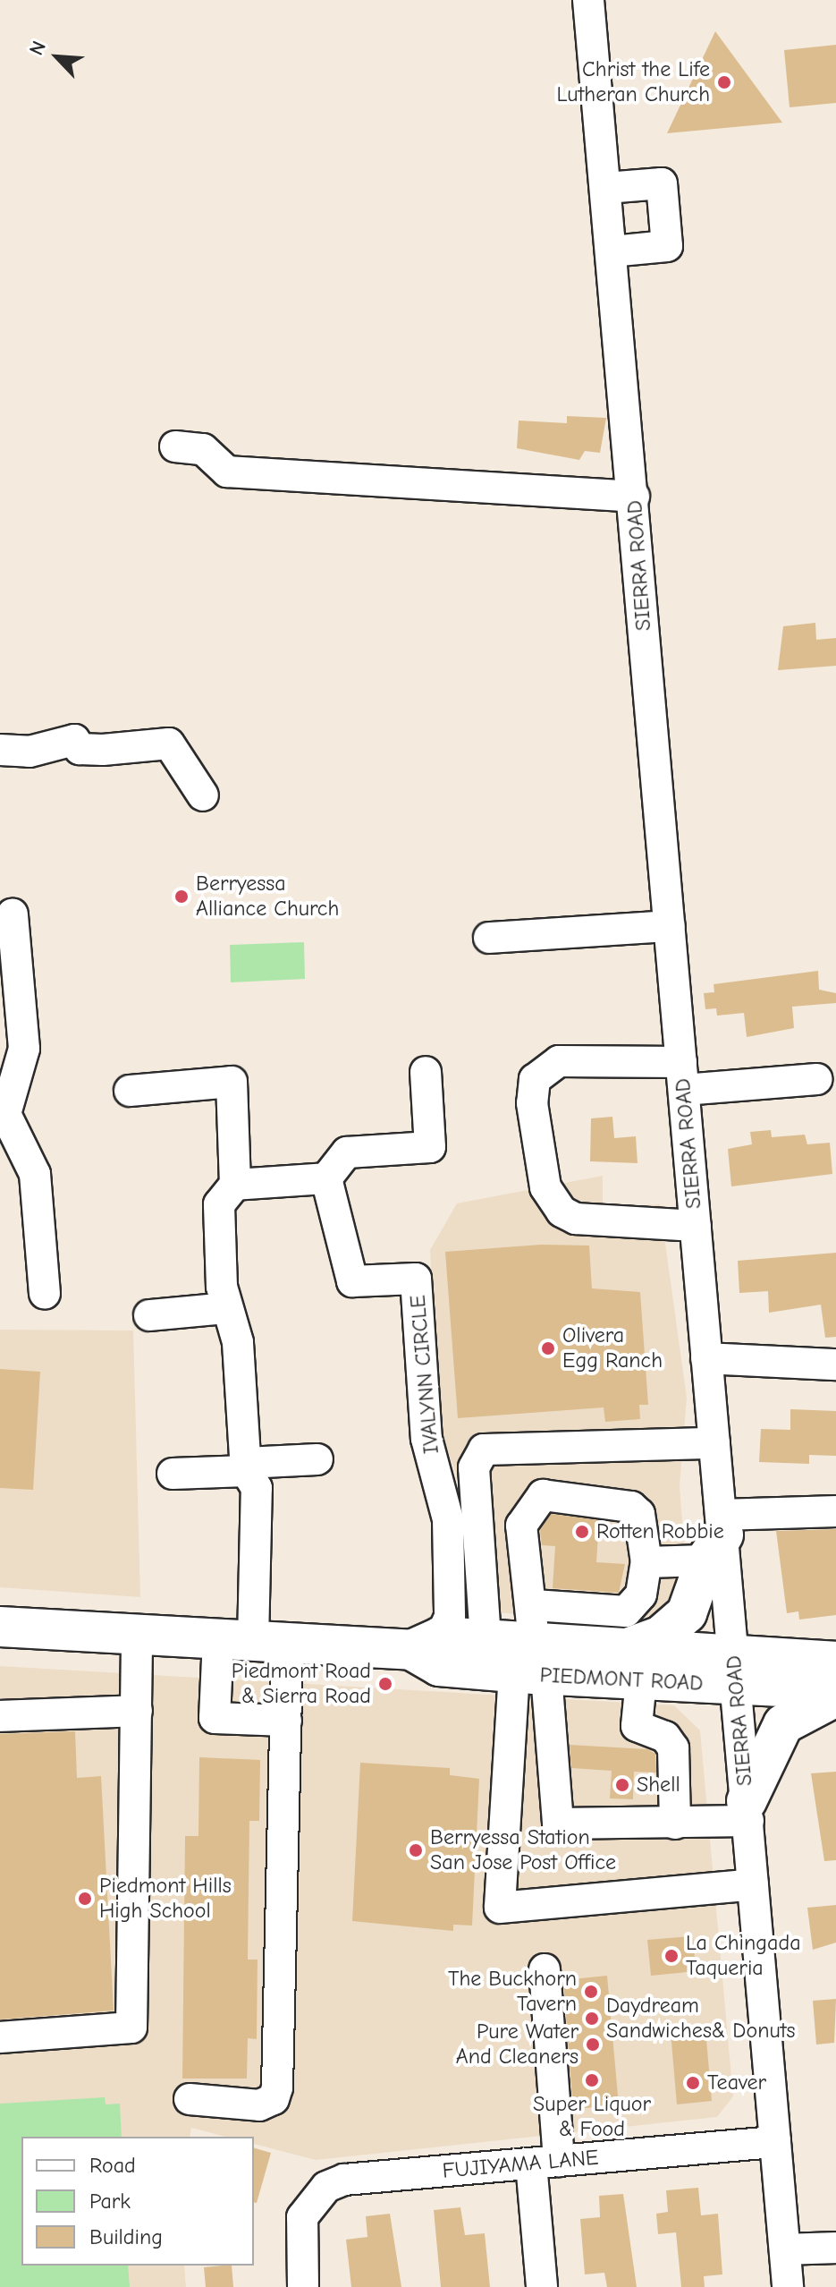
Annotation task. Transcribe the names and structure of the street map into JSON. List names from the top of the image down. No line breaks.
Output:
{"streets":{"main road":["PIEDMONT ROAD"],"street":["SIERRA ROAD","IVALYNN CIRCLE","FUJIYAMA LANE"]},"crossings":[["SIERRA ROAD","PIEDMONT ROAD"],["SIERRA ROAD","FUJIYAMA LANE"],["IVALYNN CIRCLE","PIEDMONT ROAD"]],"places":["Christ the Life Lutheran Church","Berryessa Alliance Church","Olivera Egg Ranch","Rotten Robbie","Piedmont Road & Sierra Road","Shell","Berryessa Station San Jose Post Office","Piedmont Hills High School","La Chingada Taqueria","The Buckhorn Tavern","Daydream Sandwiches& Donuts","Pure Water And Cleaners","Super Liquor & Food","Teaver"],"legend":["Road","Park","Building"],"north":"top left"}
